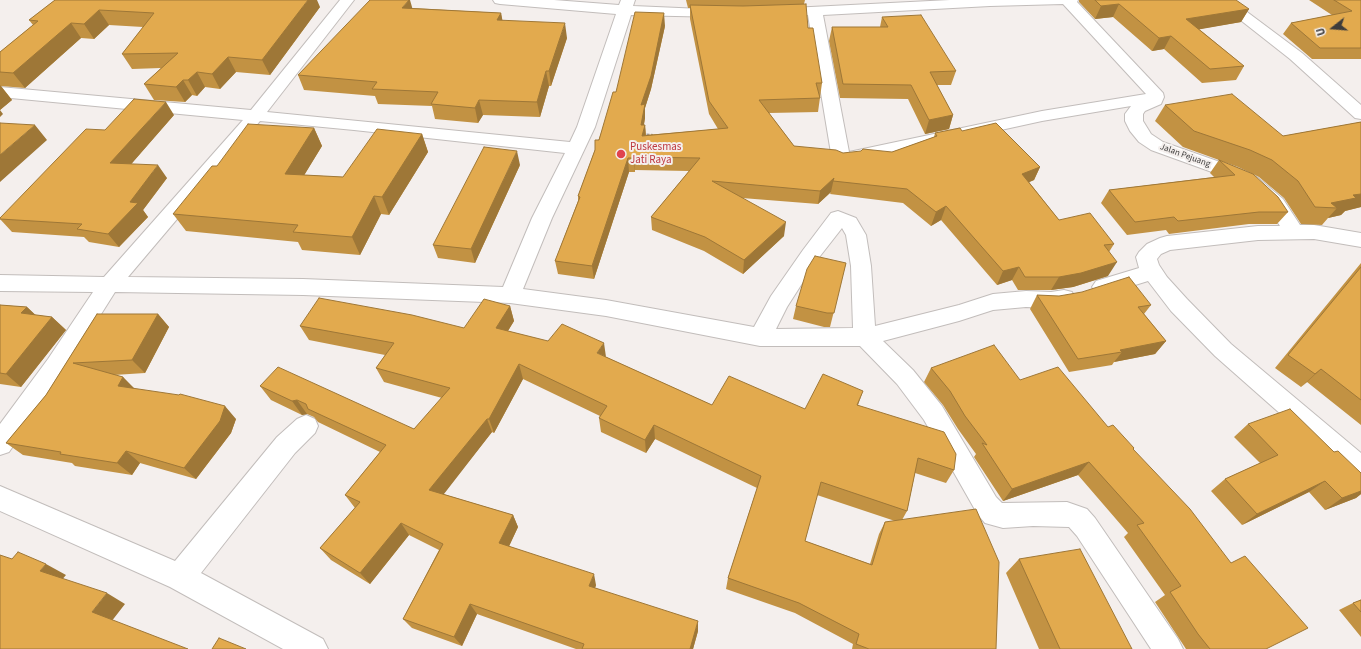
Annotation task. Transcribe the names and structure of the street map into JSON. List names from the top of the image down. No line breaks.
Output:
{"streets":{"street":["Jalan Pejuang"]},"places":["Puskesmas Jati Raya"],"north":"left"}
